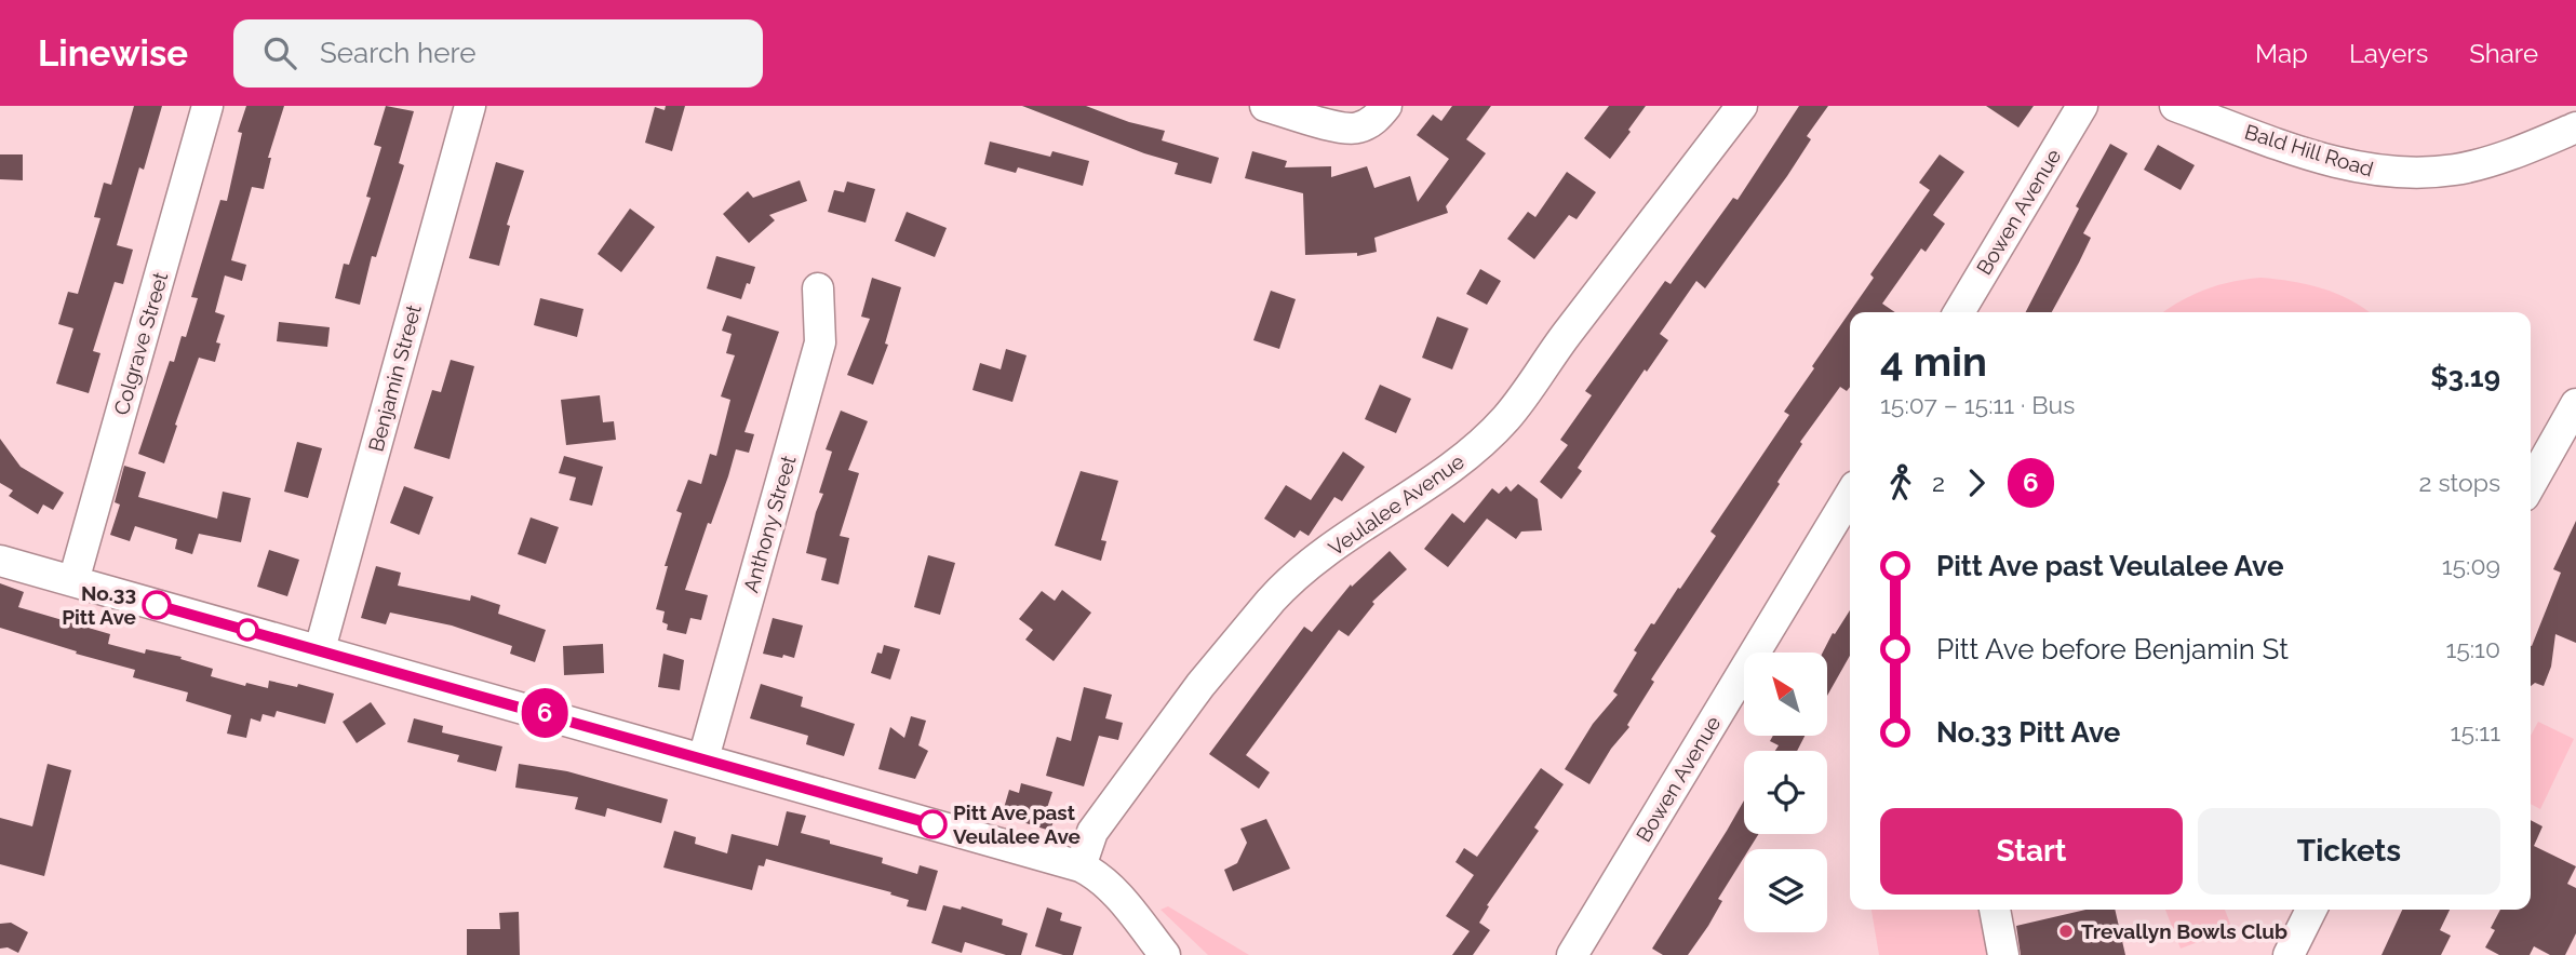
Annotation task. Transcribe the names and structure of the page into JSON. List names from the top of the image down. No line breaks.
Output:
{"streets":{"street":["Bald Hill Road","Bowen Avenue","Colgrave Street","Benjamin Street","Veulalee Avenue","Anthony Street"]},"places":["No.33 Pitt Ave","Pitt Ave past Veulalee Ave","Trevallyn Bowls Club"],"lines":["bus line 6"],"north":"top left","page":{"header":"Linewise","search":"Search here","nav":["Map","Layers","Share"],"on_map":"6","heading":["4 min","15:07 – 15:11 · Bus","$3.19"],"legs":["2","6","2 stops"],"list":[{"name":"Pitt Ave past Veulalee Ave","value":"15:09"},{"name":"Pitt Ave before Benjamin St","value":"15:10"},{"name":"No.33 Pitt Ave","value":"15:11"}],"buttons":["Start","Tickets"]}}
